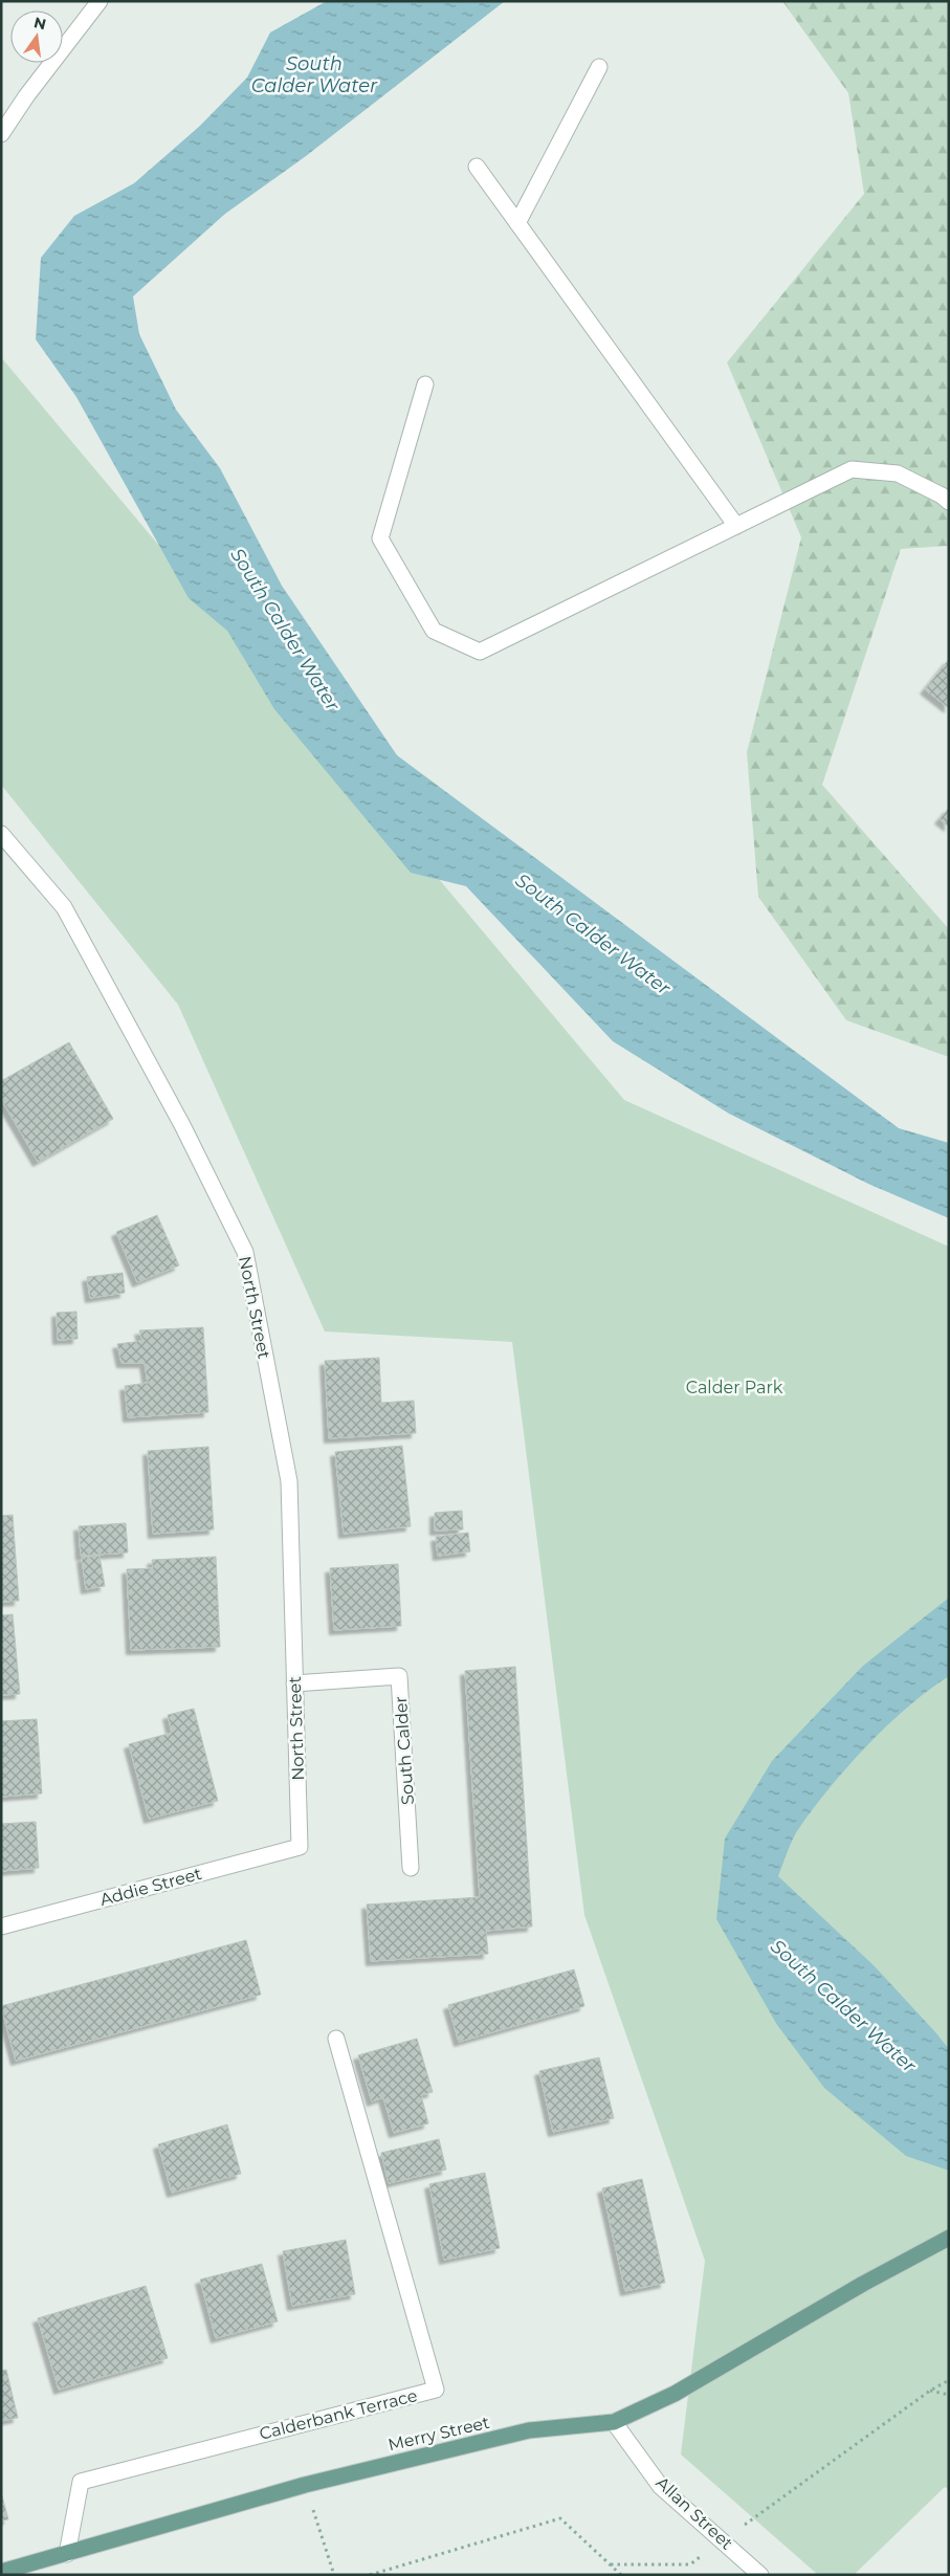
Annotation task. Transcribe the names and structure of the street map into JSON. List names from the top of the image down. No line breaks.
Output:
{"streets":{"main road":["Merry Street"],"street":["North Street","South Calder","Addie Street","Calderbank Terrace","Allan Street"]},"crossings":[["North Street","South Calder"],["North Street","Addie Street"],["Calderbank Terrace","Merry Street"],["Merry Street","Allan Street"]],"water":["South Calder Water"],"parks":["Calder Park"],"north":"top"}
